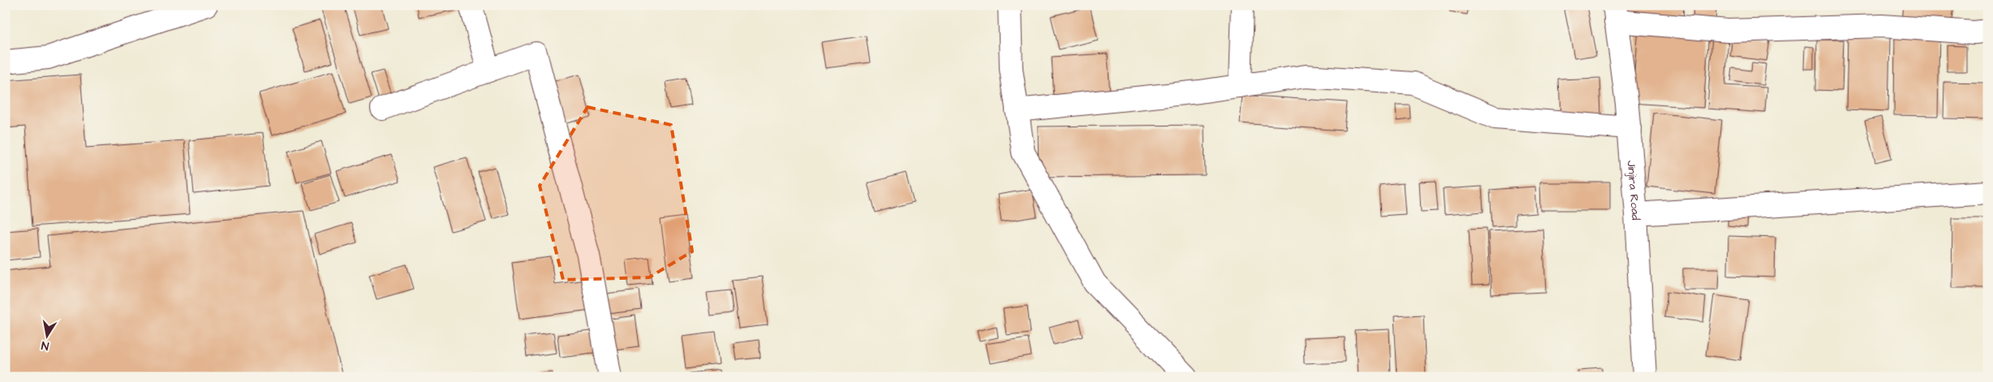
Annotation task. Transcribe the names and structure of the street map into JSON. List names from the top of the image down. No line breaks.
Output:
{"streets":{"street":["Jinjira Road"]},"north":"bottom"}
